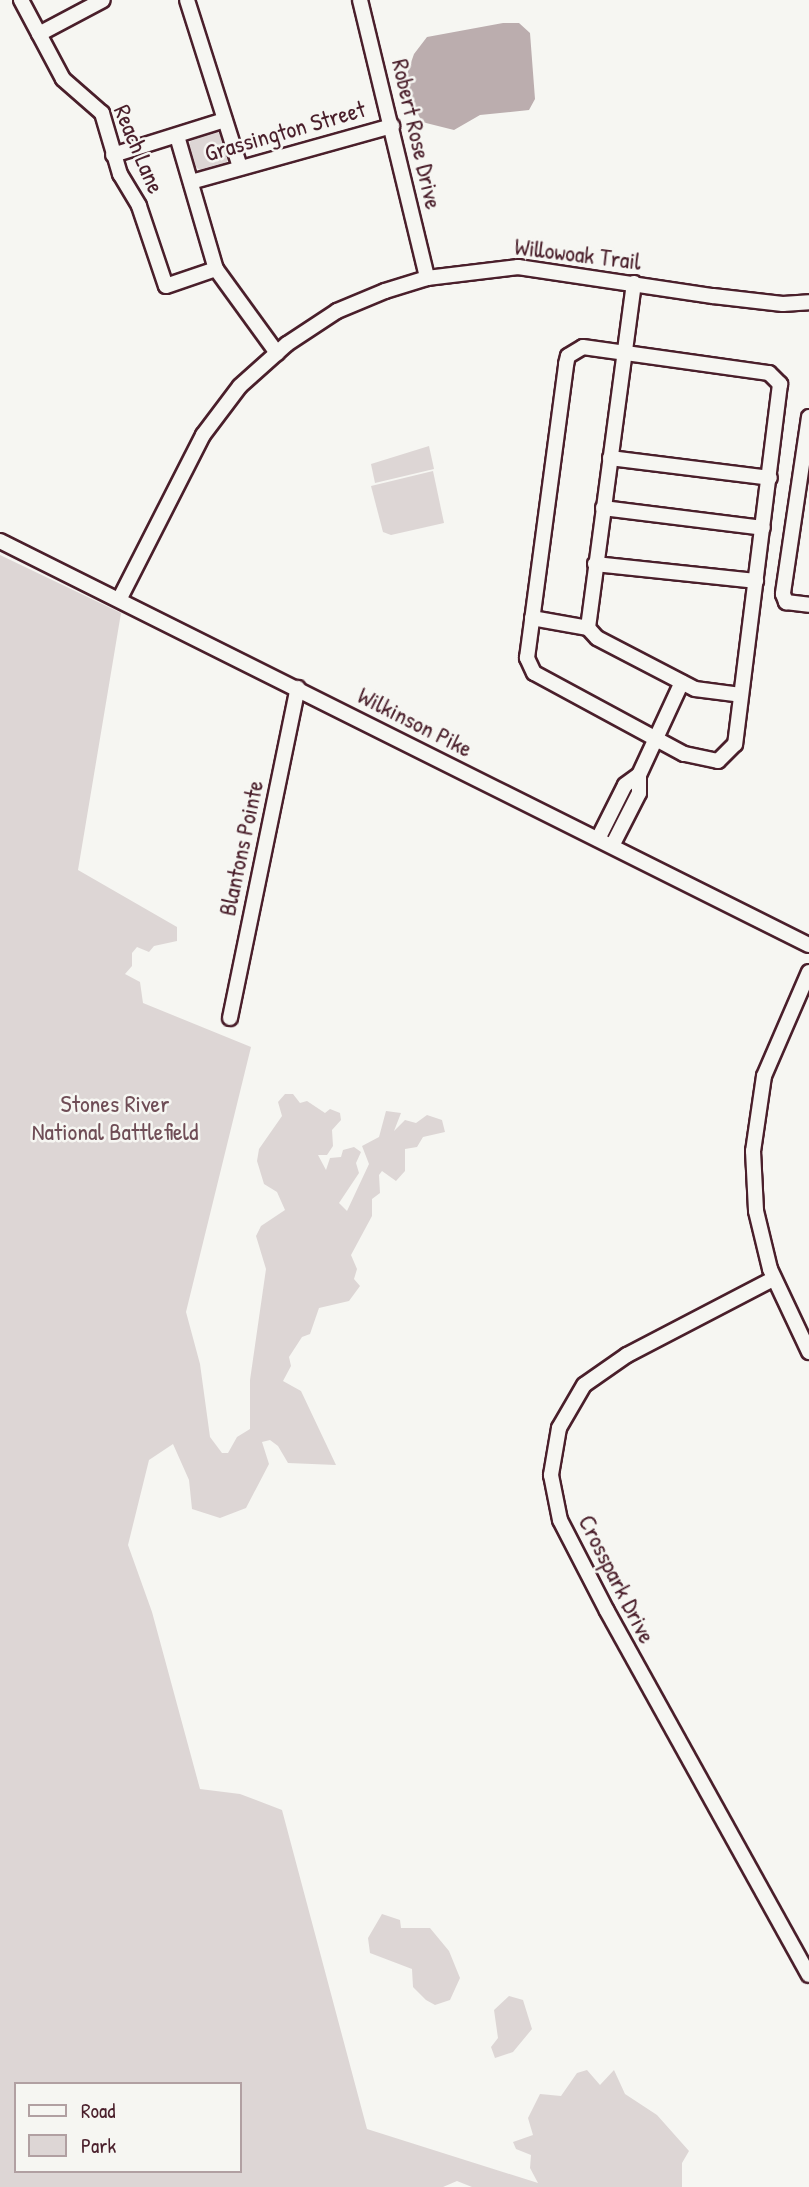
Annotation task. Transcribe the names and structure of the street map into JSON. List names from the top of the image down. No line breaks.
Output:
{"streets":{"street":["Grassington Street","Robert Rose Drive","Reach Lane","Willowoak Trail","Wilkinson Pike","Blantons Pointe","Crosspark Drive"]},"crossings":[["Grassington Street","Robert Rose Drive"],["Robert Rose Drive","Willowoak Trail"],["Willowoak Trail","Wilkinson Pike"],["Wilkinson Pike","Blantons Pointe"]],"parks":["Stones River National Battlefield"],"legend":["Road","Park"]}
